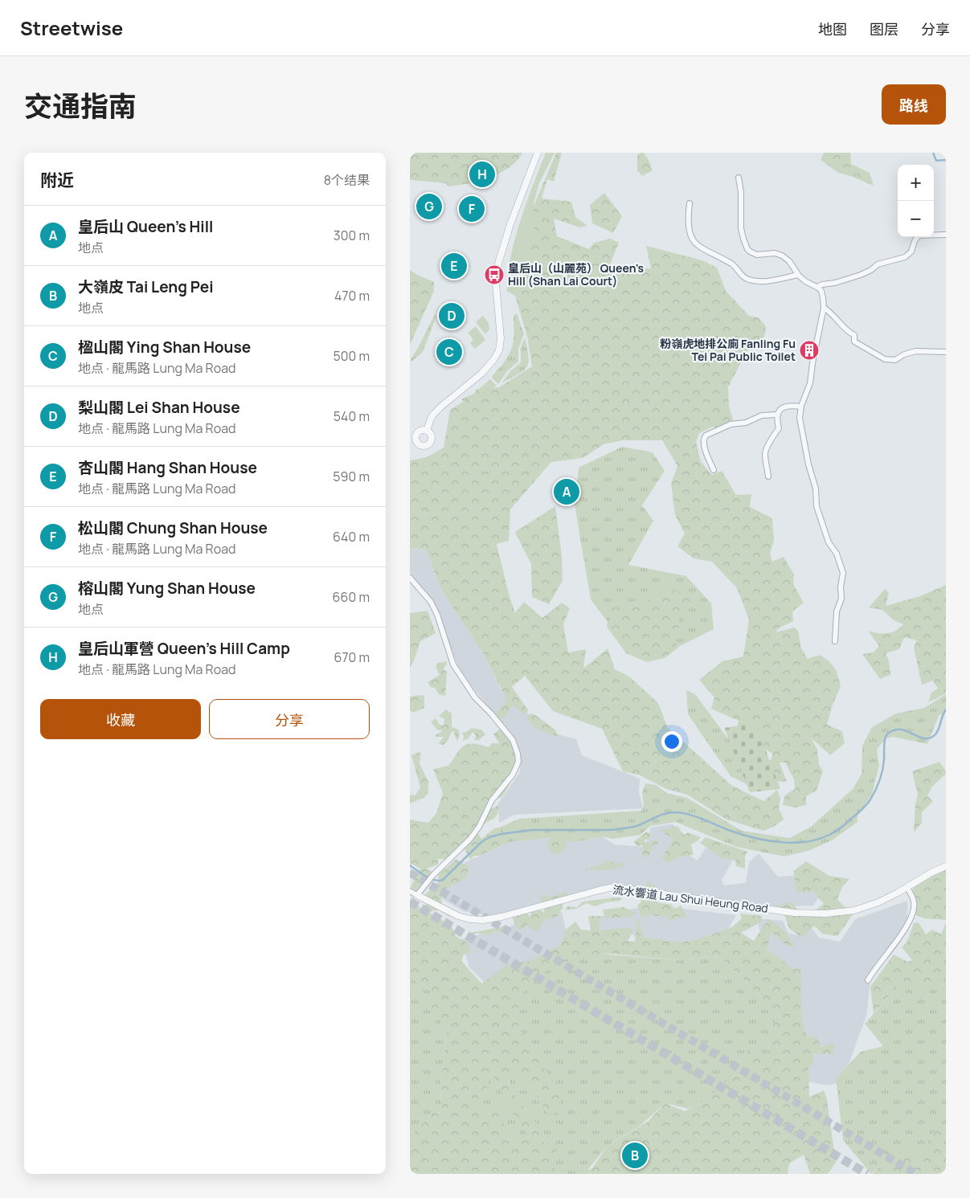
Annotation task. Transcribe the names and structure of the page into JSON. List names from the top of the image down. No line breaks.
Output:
{"streets":{"street":["流水響道 Lau Shui Heung Road"]},"places":{"bus stop":["皇后山（山麗苑） Queen's Hill (Shan Lai Court)"],"building":["粉嶺虎地排公廁 Fanling Fu Tei Pai Public Toilet"]},"page":{"header":"Streetwise","nav":["地图","图层","分享"],"title":"交通指南","buttons":["路线",["收藏","分享"]],"heading":["附近","8个结果"],"pins":["H","G","F","E","D","C","A","B"],"map_buttons":["+","−"],"list":[{"mark":"A","name":"皇后山 Queen's Hill","note":"地点","value":"300 m"},{"mark":"B","name":"大嶺皮 Tai Leng Pei","note":"地点","value":"470 m"},{"mark":"C","name":"楹山閣 Ying Shan House","note":"地点 · 龍馬路 Lung Ma Road","value":"500 m"},{"mark":"D","name":"梨山閣 Lei Shan House","note":"地点 · 龍馬路 Lung Ma Road","value":"540 m"},{"mark":"E","name":"杏山閣 Hang Shan House","note":"地点 · 龍馬路 Lung Ma Road","value":"590 m"},{"mark":"F","name":"松山閣 Chung Shan House","note":"地点 · 龍馬路 Lung Ma Road","value":"640 m"},{"mark":"G","name":"榕山閣 Yung Shan House","note":"地点","value":"660 m"},{"mark":"H","name":"皇后山軍營 Queen's Hill Camp","note":"地点 · 龍馬路 Lung Ma Road","value":"670 m"}]}}
